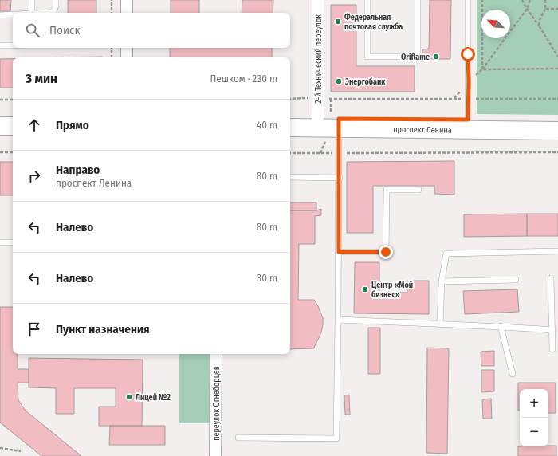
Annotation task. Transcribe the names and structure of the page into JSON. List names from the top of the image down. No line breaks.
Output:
{"streets":{"main road":["проспект Ленина"],"street":["2-й Технический переулок","переулок Огнеборцев"]},"crossings":[["2-й Технический переулок","проспект Ленина"]],"places":["Федеральная почтовая служба","Oriflame","Энергобанк","Центр «Мой бизнес»","Лицей №2"],"north":"top left","page":{"search":"Поиск","heading":["3 мин","Пешком · 230 m"],"list":[["Прямо","40 m"],["Направо","проспект Ленина","80 m"],["Налево","80 m"],["Налево","30 m"],"Пункт назначения"],"map_buttons":["+","−"]}}
